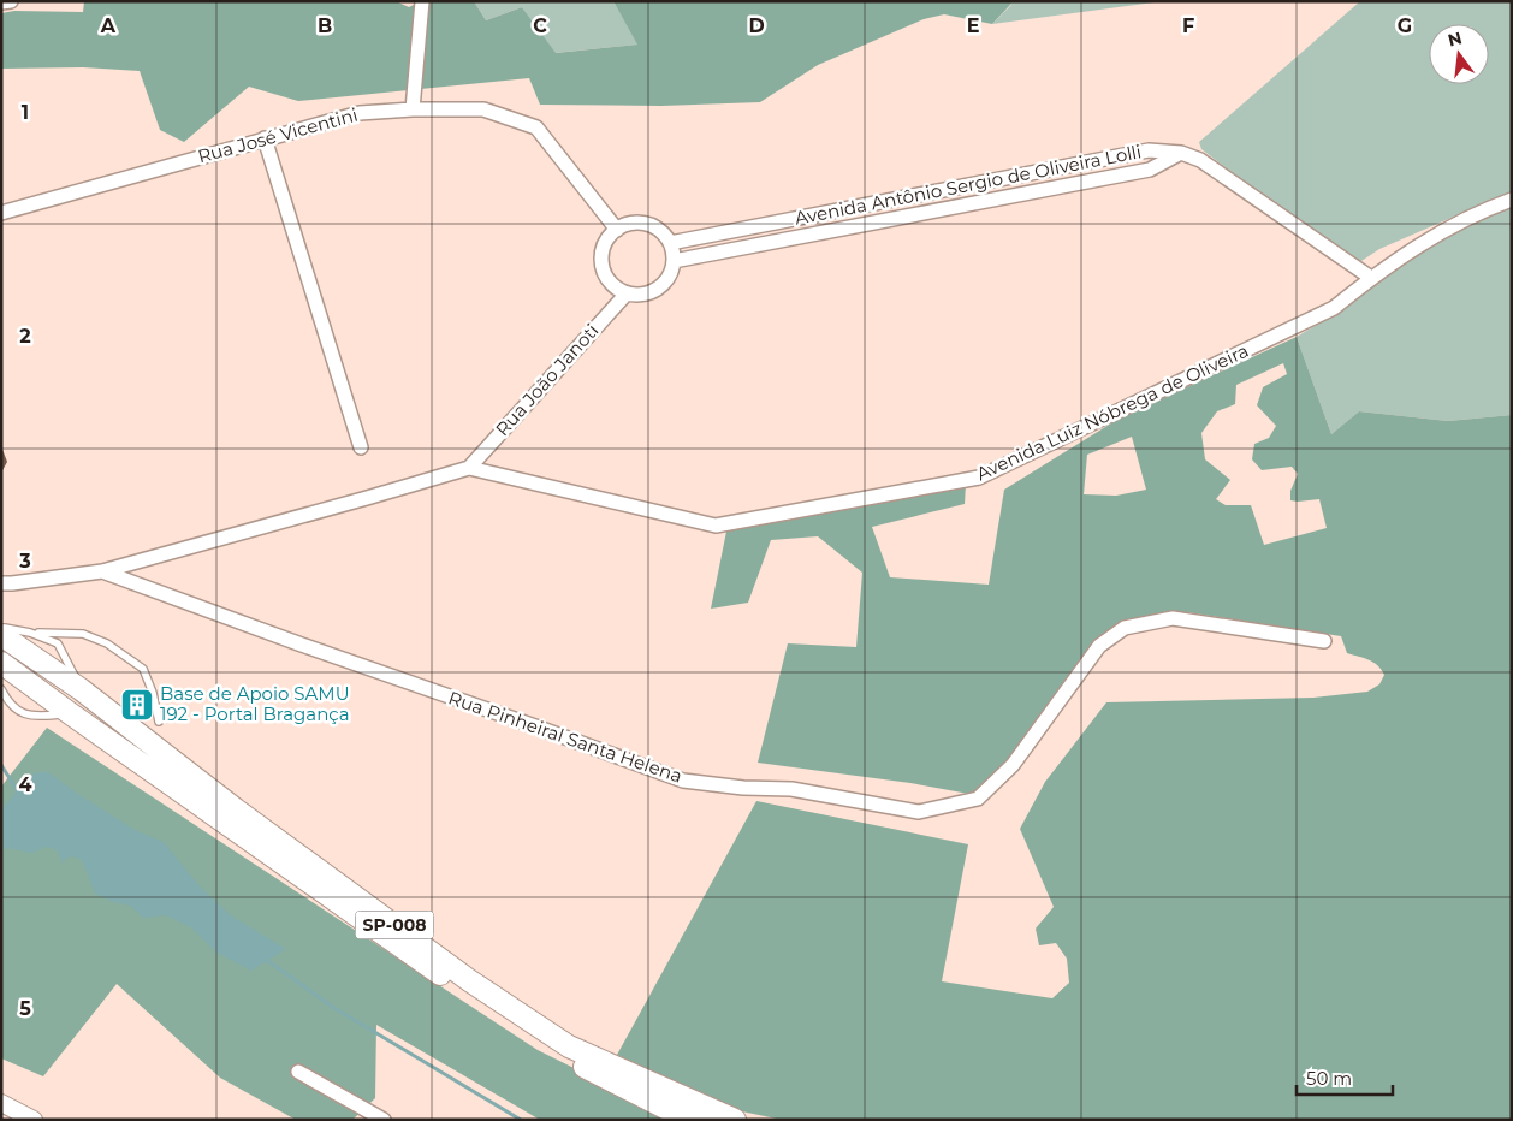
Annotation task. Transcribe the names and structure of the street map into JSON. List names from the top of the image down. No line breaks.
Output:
{"streets":{"main road":["SP-008"],"street":["Rua José Vicentini","Avenida Antônio Sergio de Oliveira Lolli","Rua João Janoti","Avenida Luiz Nóbrega de Oliveira","Rua Pinheiral Santa Helena"]},"crossings":[["Rua José Vicentini","Avenida Antônio Sergio de Oliveira Lolli"],["Rua José Vicentini","Rua João Janoti"],["Avenida Antônio Sergio de Oliveira Lolli","Rua João Janoti"],["Rua João Janoti","Avenida Luiz Nóbrega de Oliveira"]],"places":{"building":["Base de Apoio SAMU 192 - Portal Bragança"]},"scale_bar":"50 m","north":"top","grid":{"columns":["A","B","C","D","E","F","G"],"rows":["1","2","3","4","5"]}}
